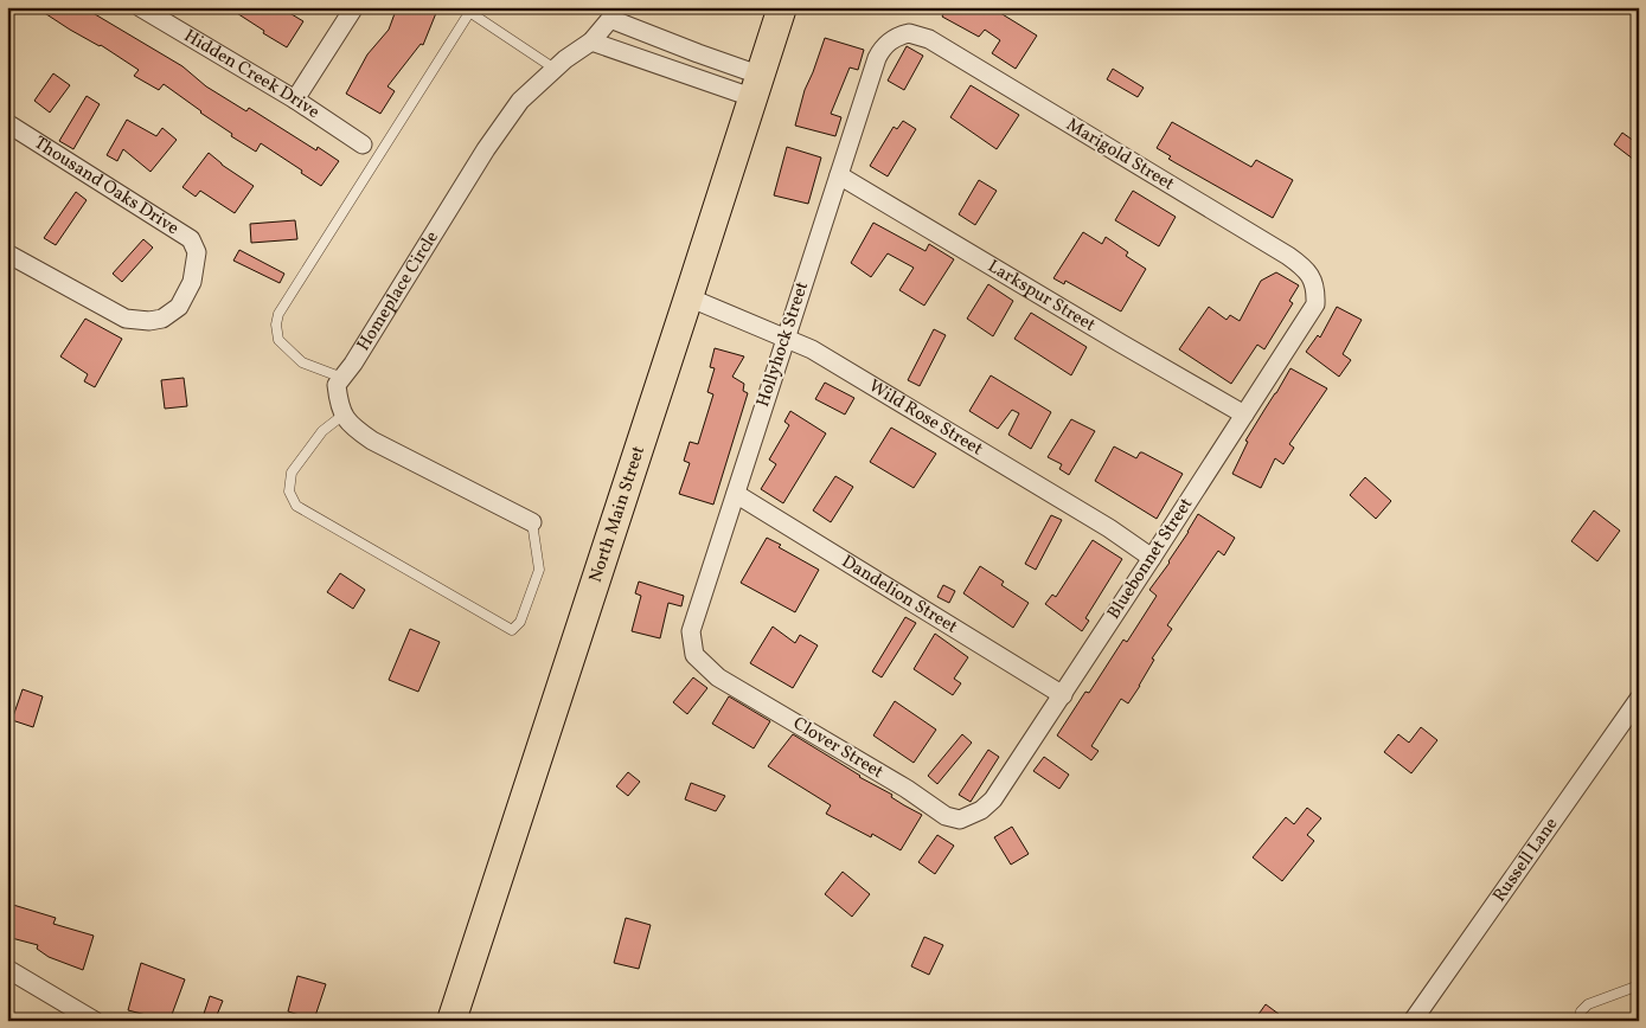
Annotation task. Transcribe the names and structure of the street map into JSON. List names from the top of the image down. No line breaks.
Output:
{"streets":{"main road":["North Main Street"],"street":["Hidden Creek Drive","Marigold Street","Thousand Oaks Drive","Homeplace Circle","Larkspur Street","Hollyhock Street","Wild Rose Street","Bluebonnet Street","Dandelion Street","Clover Street","Russell Lane"]},"crossings":[["Marigold Street","Hollyhock Street"],["Marigold Street","Bluebonnet Street"],["Larkspur Street","Hollyhock Street"],["Larkspur Street","Bluebonnet Street"],["Hollyhock Street","Wild Rose Street"],["Hollyhock Street","Dandelion Street"],["Hollyhock Street","Clover Street"],["Wild Rose Street","North Main Street"],["Wild Rose Street","Bluebonnet Street"],["Bluebonnet Street","Dandelion Street"],["Bluebonnet Street","Clover Street"]]}
